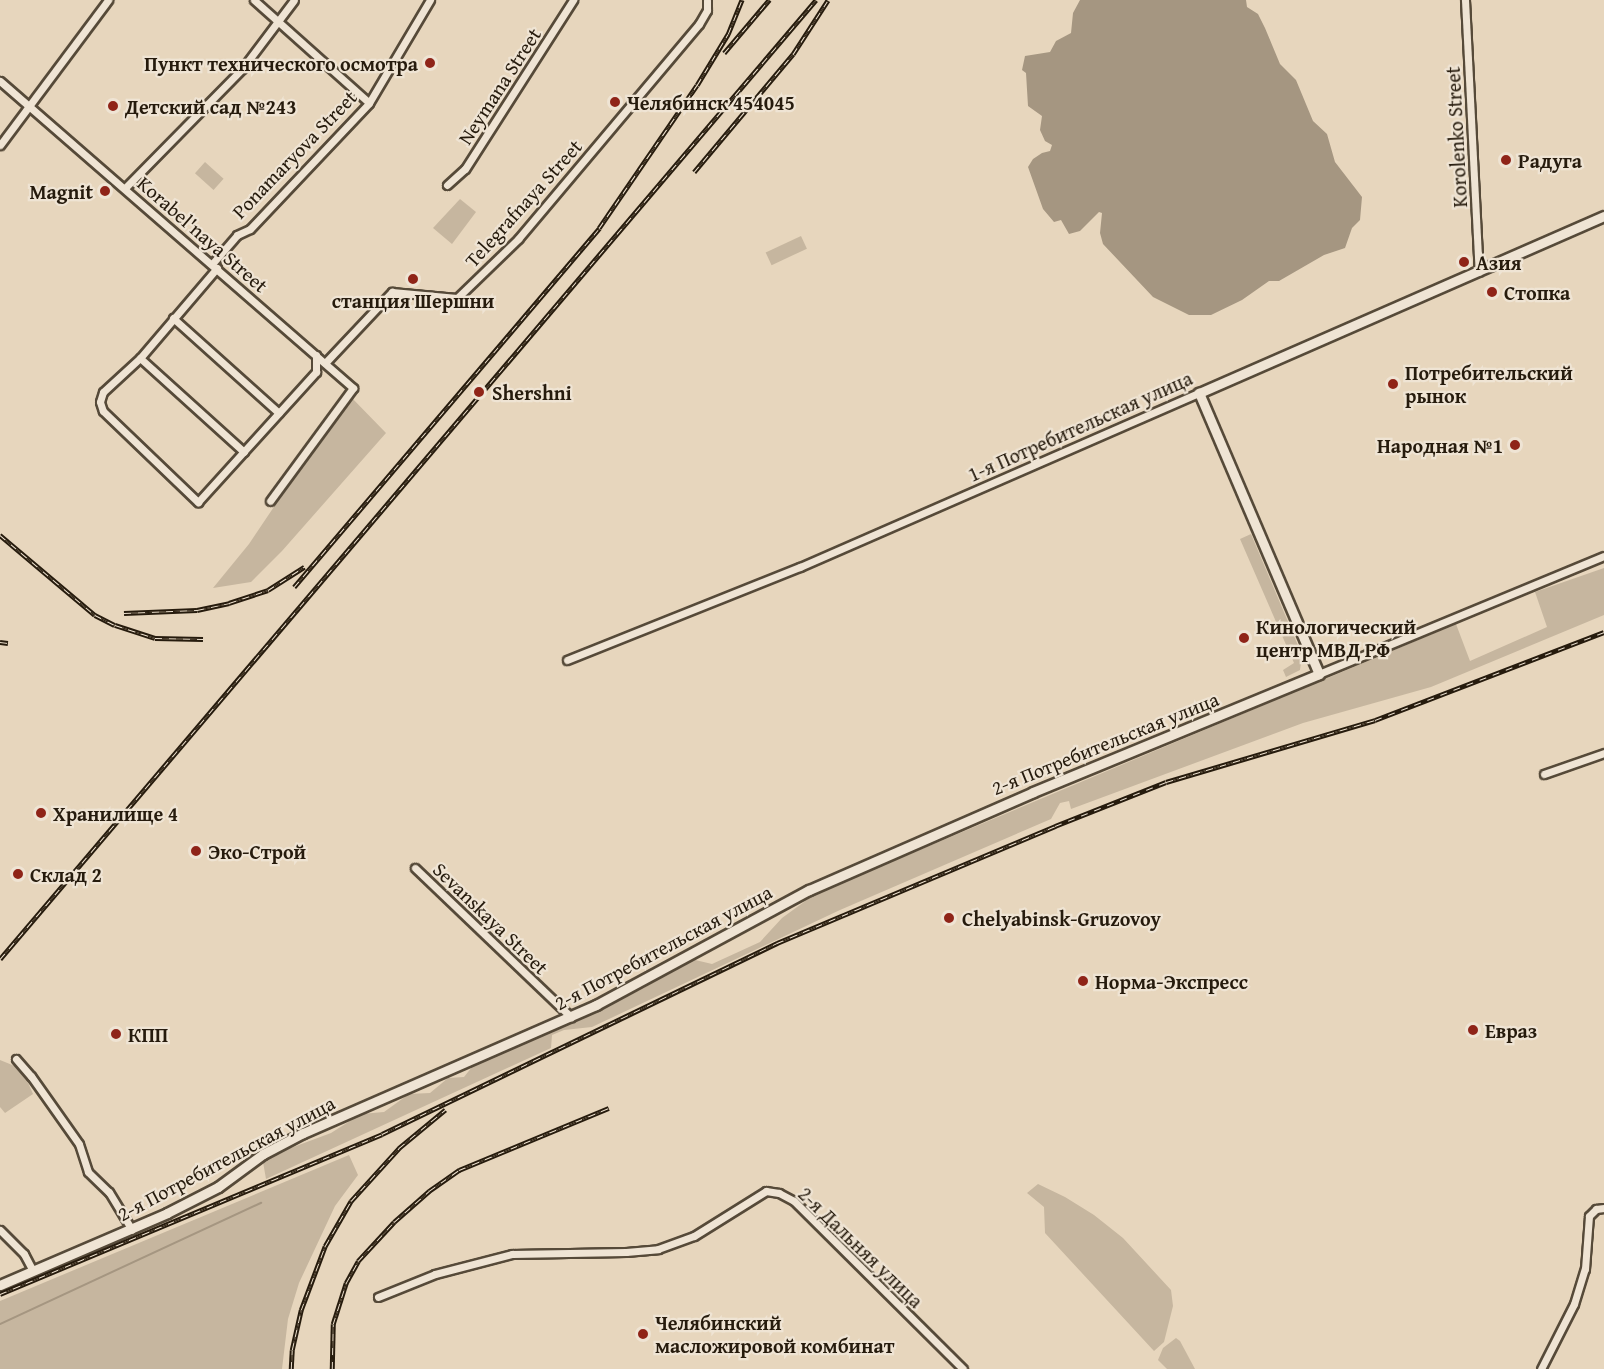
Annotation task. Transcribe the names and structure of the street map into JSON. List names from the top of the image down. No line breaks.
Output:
{"streets":{"street":["Neymana Street","Korolenko Street","Ponamaryova Street","Telegrafnaya Street","Korabel'naya Street","1-я Потребительская улица","2-я Потребительская улица","Sevanskaya Street","2-я Дальняя улица"]},"crossings":[["Korolenko Street","1-я Потребительская улица"],["Ponamaryova Street","Korabel'naya Street"],["Telegrafnaya Street","Korabel'naya Street"],["2-я Потребительская улица","Sevanskaya Street"]],"places":["Пункт технического осмотра","Челябинск 454045","Детский сад №243","Радуга","Magnit","Азия","станция Шершни","Стопка","Потребительский рынок","Shershni","Народная №1","Кинологический центр МВД РФ","Хранилище 4","Эко-Строй","Склад 2","Chelyabinsk-Gruzovoy","Норма-Экспресс","Евраз","КПП","Челябинский масложировой комбинат"]}
